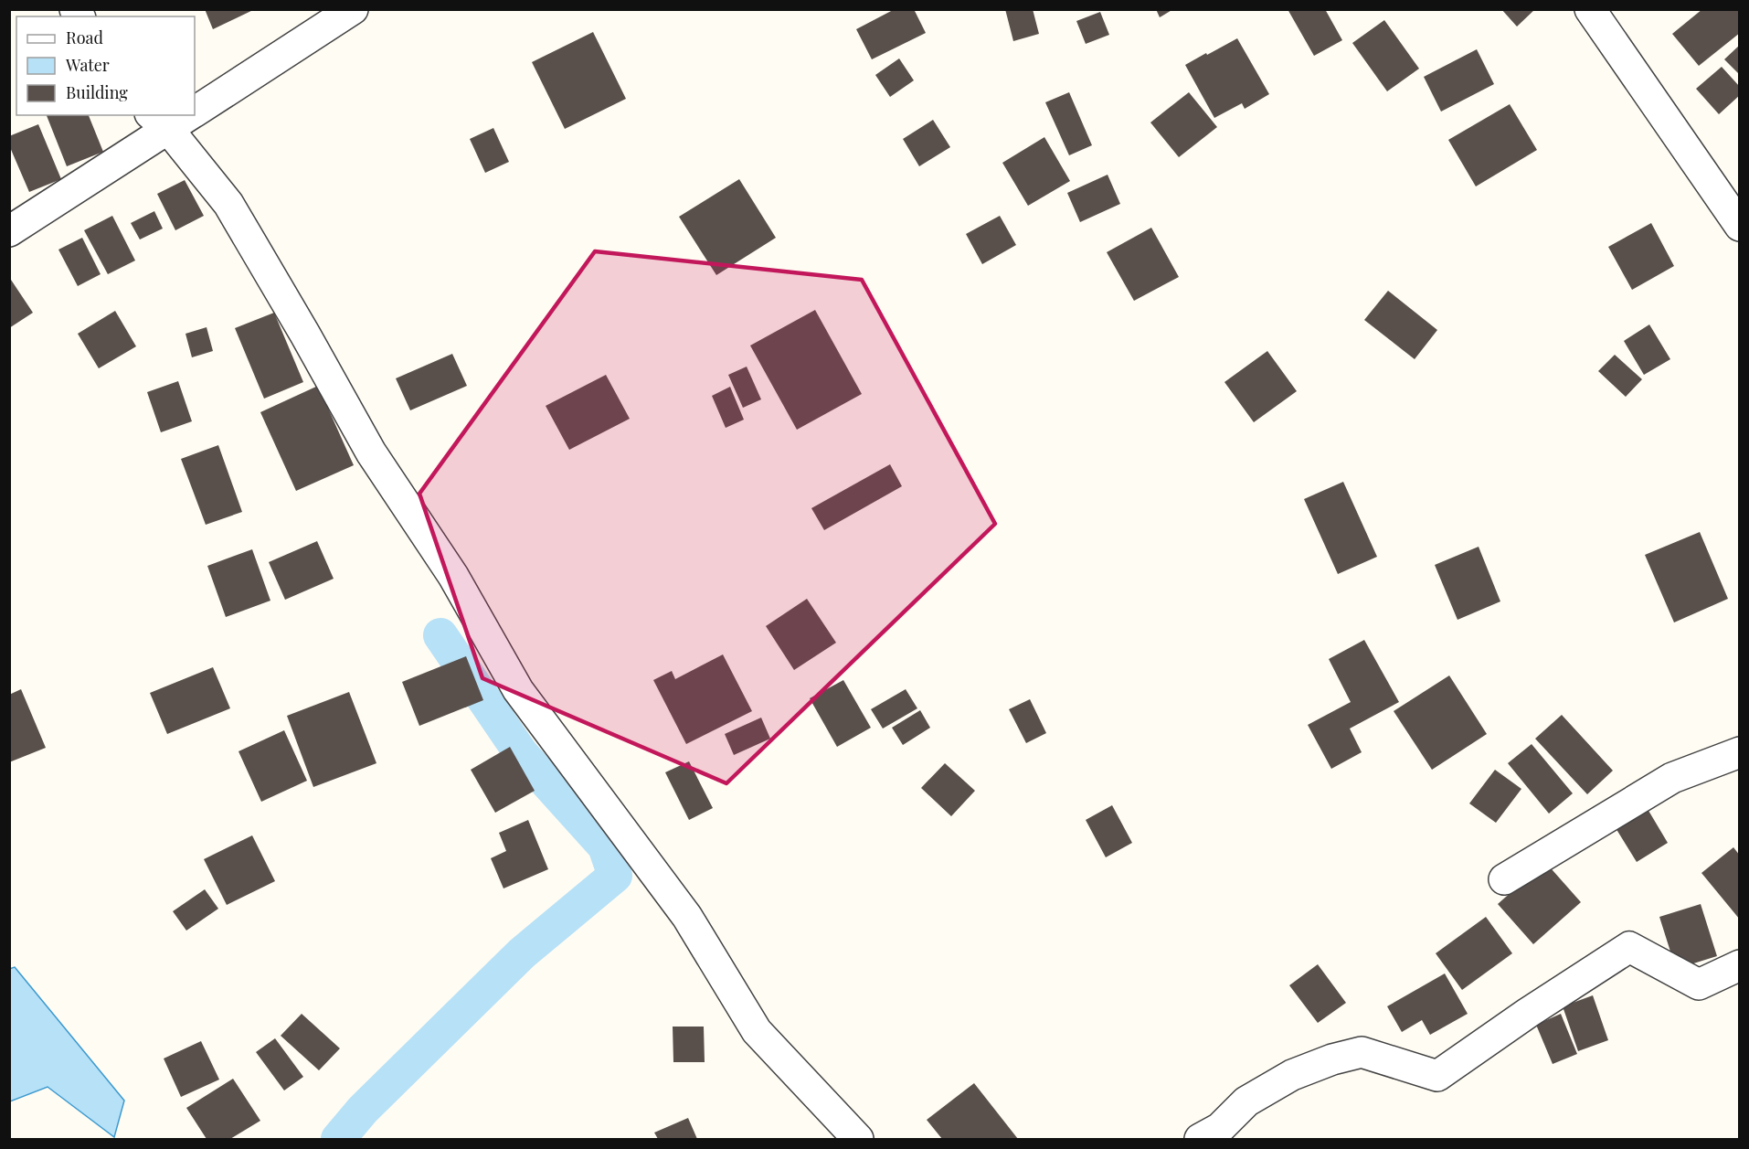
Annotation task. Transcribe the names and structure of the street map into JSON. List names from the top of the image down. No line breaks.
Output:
{"legend":["Road","Water","Building"]}
